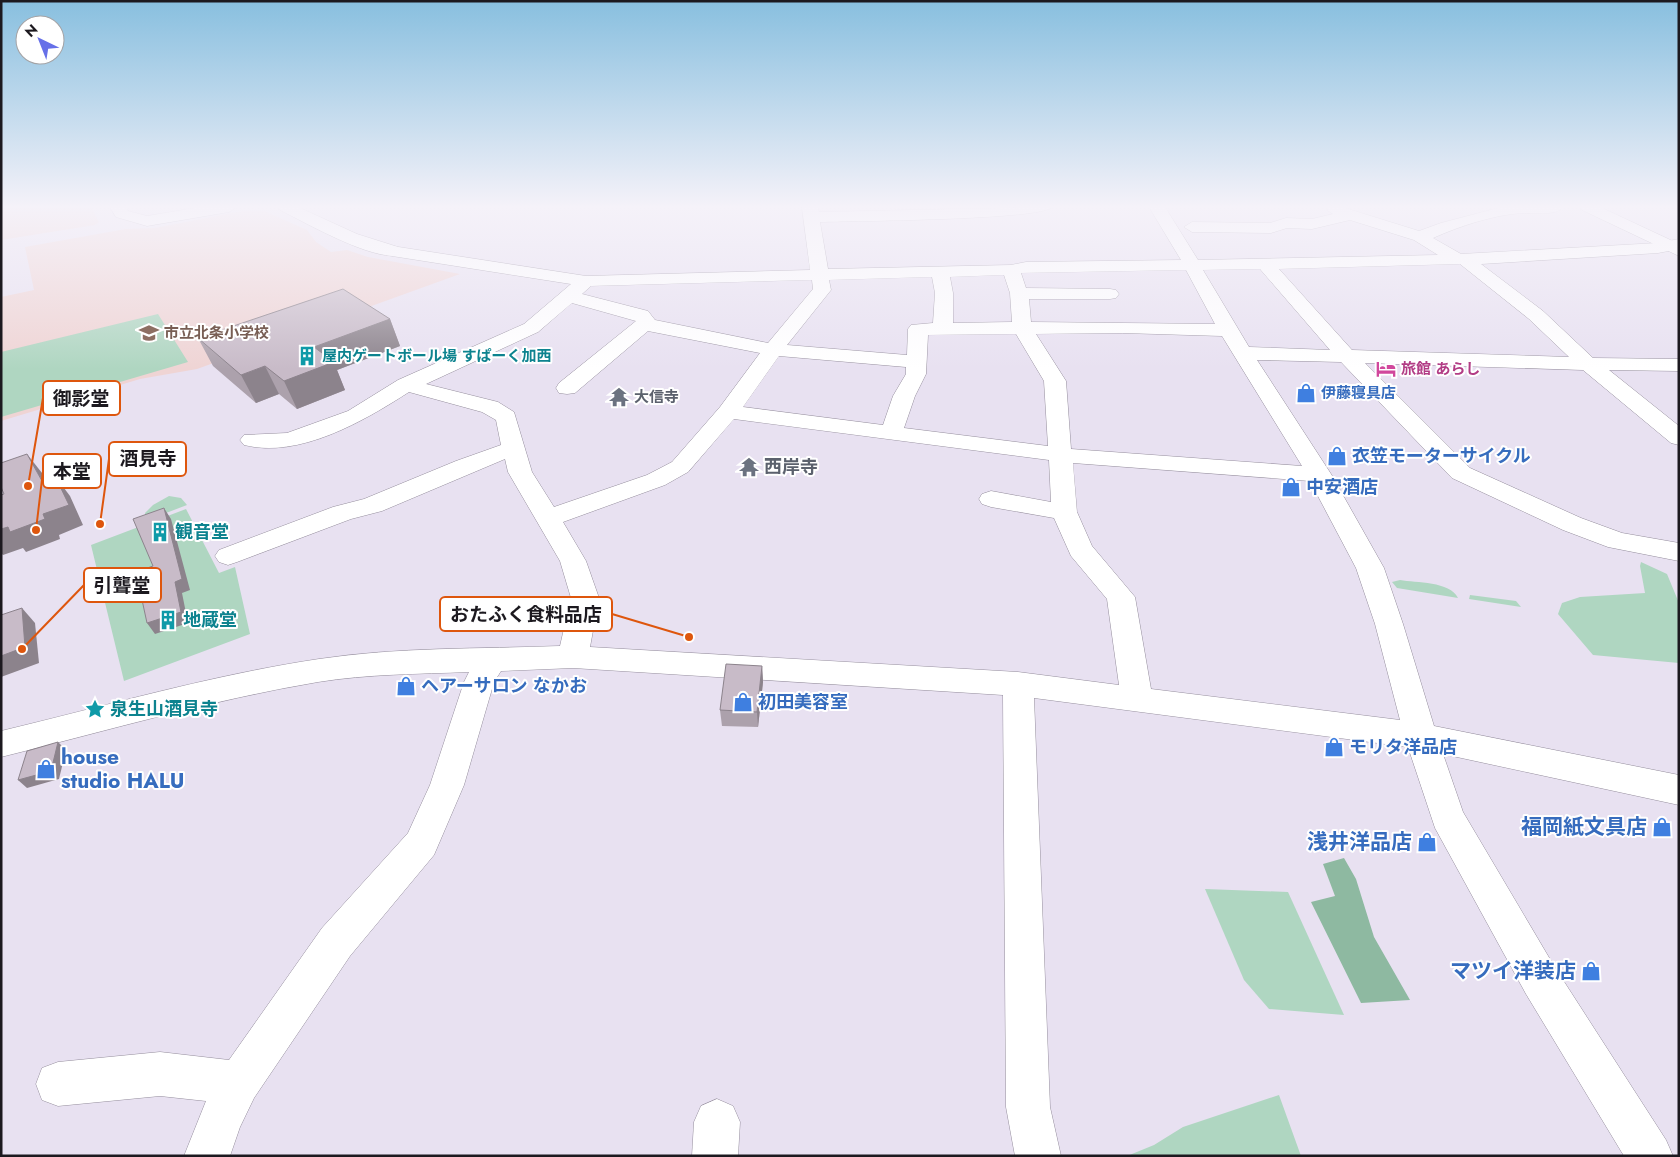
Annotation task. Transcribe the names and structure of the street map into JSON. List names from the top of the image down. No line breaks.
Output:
{"places":{"school or university":["市立北条小学校"],"building":["屋内ゲートボール場 すぱーく加西","観音堂","地蔵堂"],"hotel":["旅館 あらし"],"shop":["伊藤寝具店","衣笠モーターサイクル","中安酒店","ヘアーサロン なかお","初田美容室","モリタ洋品店","house studio HALU","福岡紙文具店","浅井洋品店","マツイ洋装店"],"temple":["大信寺","西岸寺"],"other":["御影堂","酒見寺","本堂","おたふく食料品店","引聾堂"],"place":["泉生山酒見寺"]},"north":"top left"}
